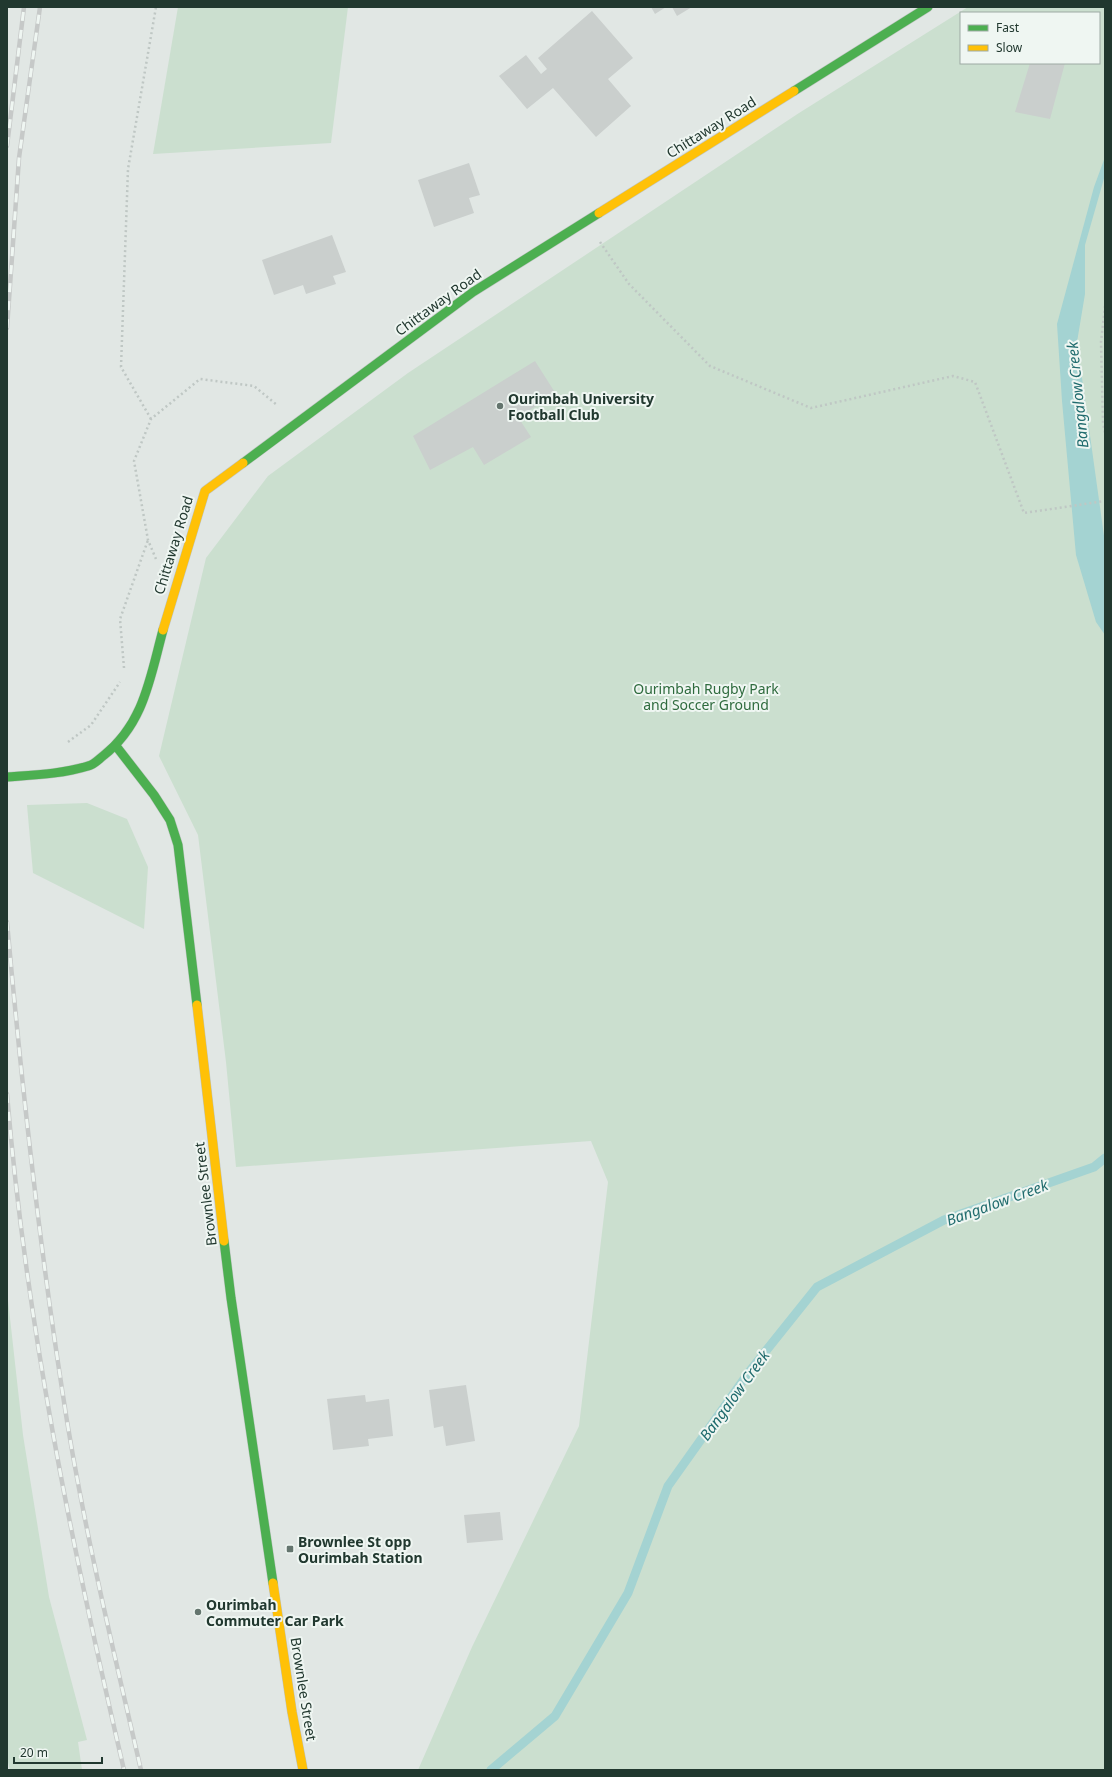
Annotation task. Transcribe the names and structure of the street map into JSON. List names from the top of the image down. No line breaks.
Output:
{"streets":{"main road":["Chittaway Road","Brownlee Street"]},"crossings":[["Chittaway Road","Brownlee Street"]],"water":["Bangalow Creek"],"parks":["Ourimbah Rugby Park and Soccer Ground"],"places":{"other":["Ourimbah University Football Club","Ourimbah Commuter Car Park"],"transit":["Brownlee St opp Ourimbah Station"]},"legend":["Fast","Slow"],"scale_bar":"20 m"}
